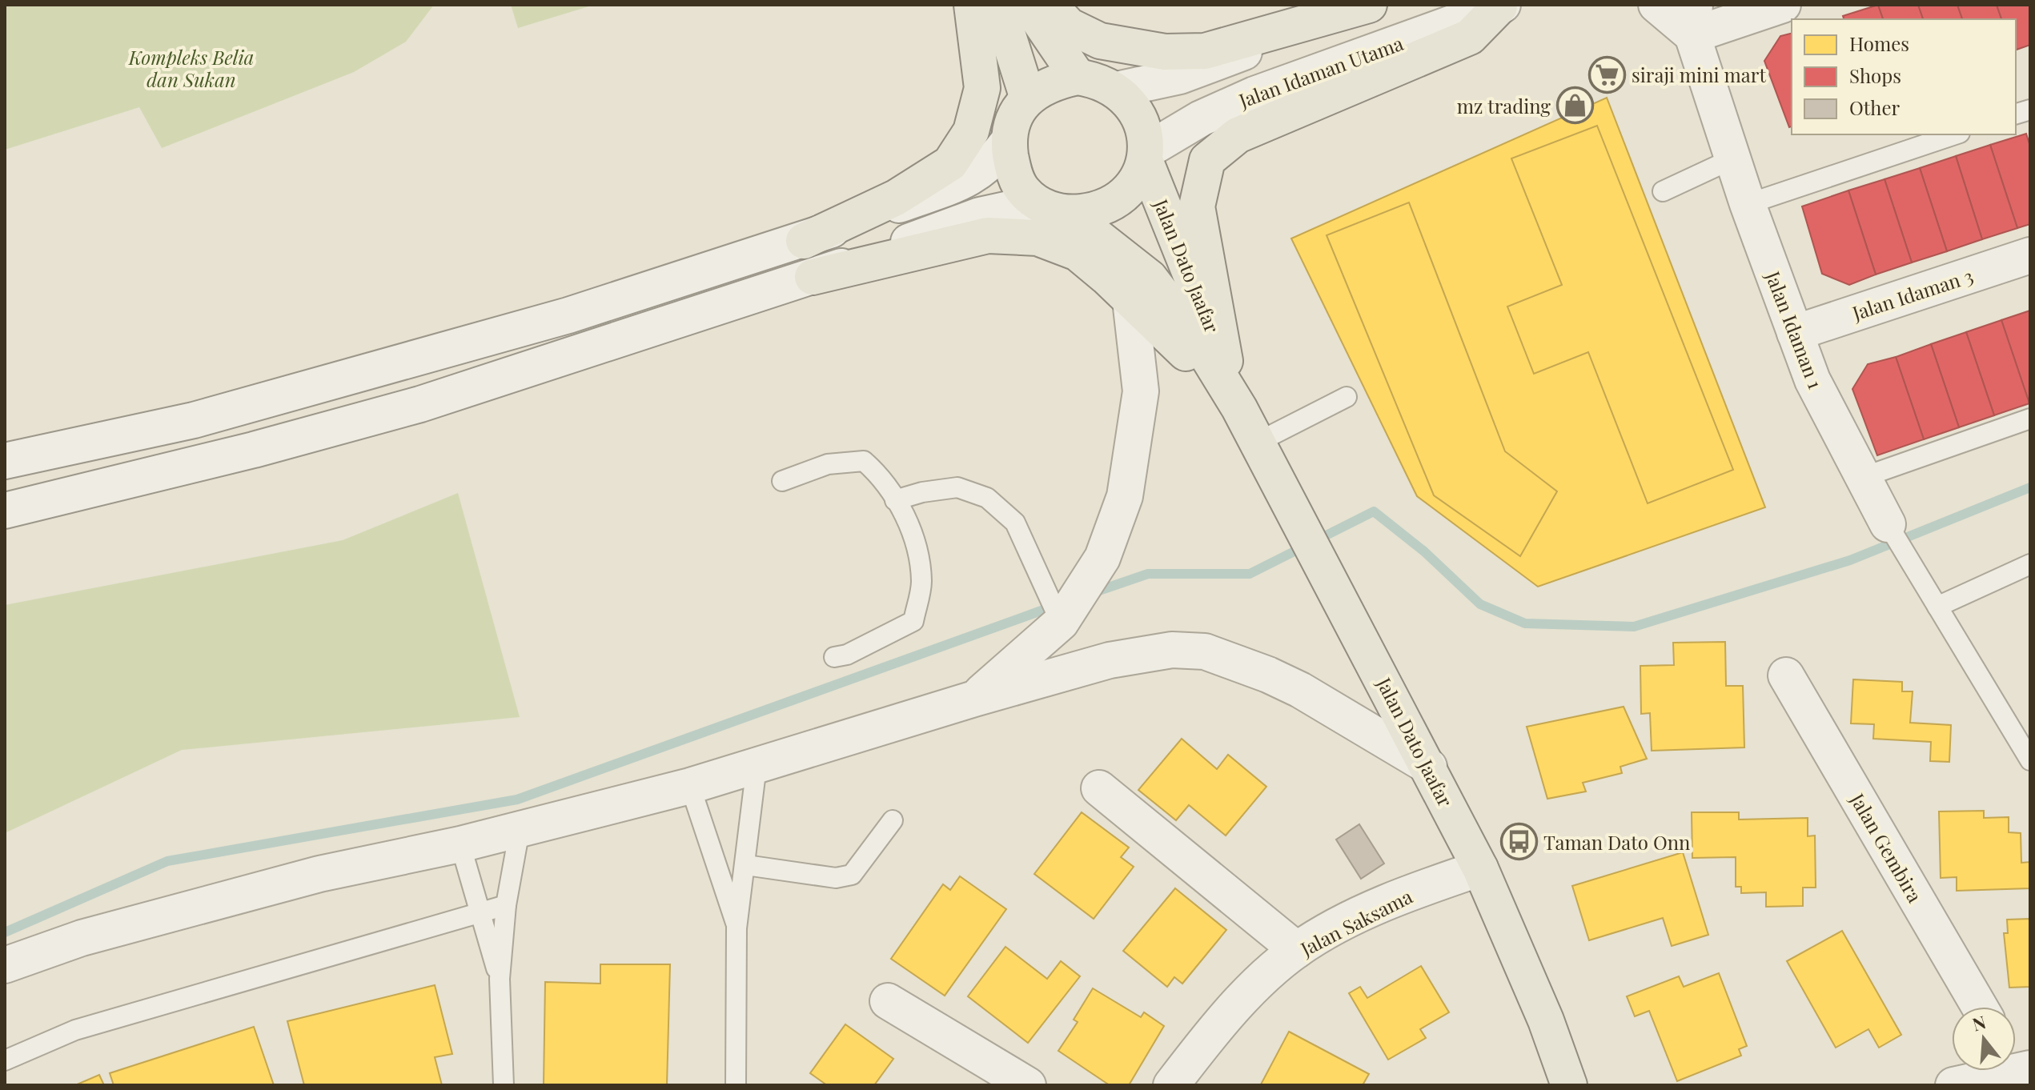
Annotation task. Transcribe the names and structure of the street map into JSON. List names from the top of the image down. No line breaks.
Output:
{"streets":{"main road":["Jalan Dato Jaafar"],"street":["Jalan Idaman Utama","Jalan Idaman 3","Jalan Idaman 1","Jalan Gembira","Jalan Saksama"]},"crossings":[["Jalan Idaman Utama","Jalan Dato Jaafar"],["Jalan Dato Jaafar","Jalan Saksama"],["Jalan Idaman 3","Jalan Idaman 1"]],"parks":["Kompleks Belia dan Sukan"],"places":{"supermarket":["siraji mini mart"],"shop":["mz trading"],"bus stop":["Taman Dato Onn"]},"legend":["Homes","Shops","Other"],"north":"top"}
